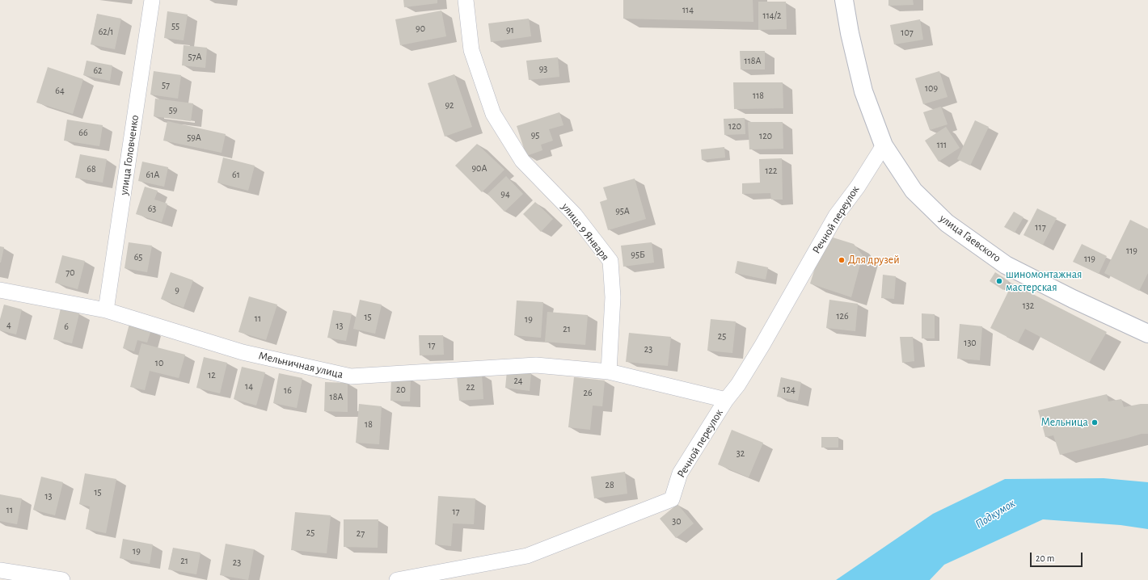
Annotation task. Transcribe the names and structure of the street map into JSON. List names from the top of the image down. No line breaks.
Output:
{"streets":{"main road":["улица Гаевского"],"street":["улица Головченко","Речной переулок","улица 9 Января","Мельничная улица"]},"crossings":[["улица Головченко","Мельничная улица"],["Речной переулок","улица Гаевского"],["улица 9 Января","Мельничная улица"]],"water":["Подкумок"],"places":["Для друзей","шиномонтажная мастерская","Мельница"],"house_numbers":["114","114/2","55","90","91","62/1","107","57А","118А","93","62","57","109","64","118","92","59","120","66","95","120","59А","111","90А","68","122","61А","61","94","63","95А","117","119","95Б","65","119","70","9","132","126","15","11","19","4","13","6","21","25","130","17","23","10","12","24","14","22","20","124","16","26","18А","18","32","28","15","13","11","17","30","25","27","19","21","23"],"scale_bar":"20 m"}
